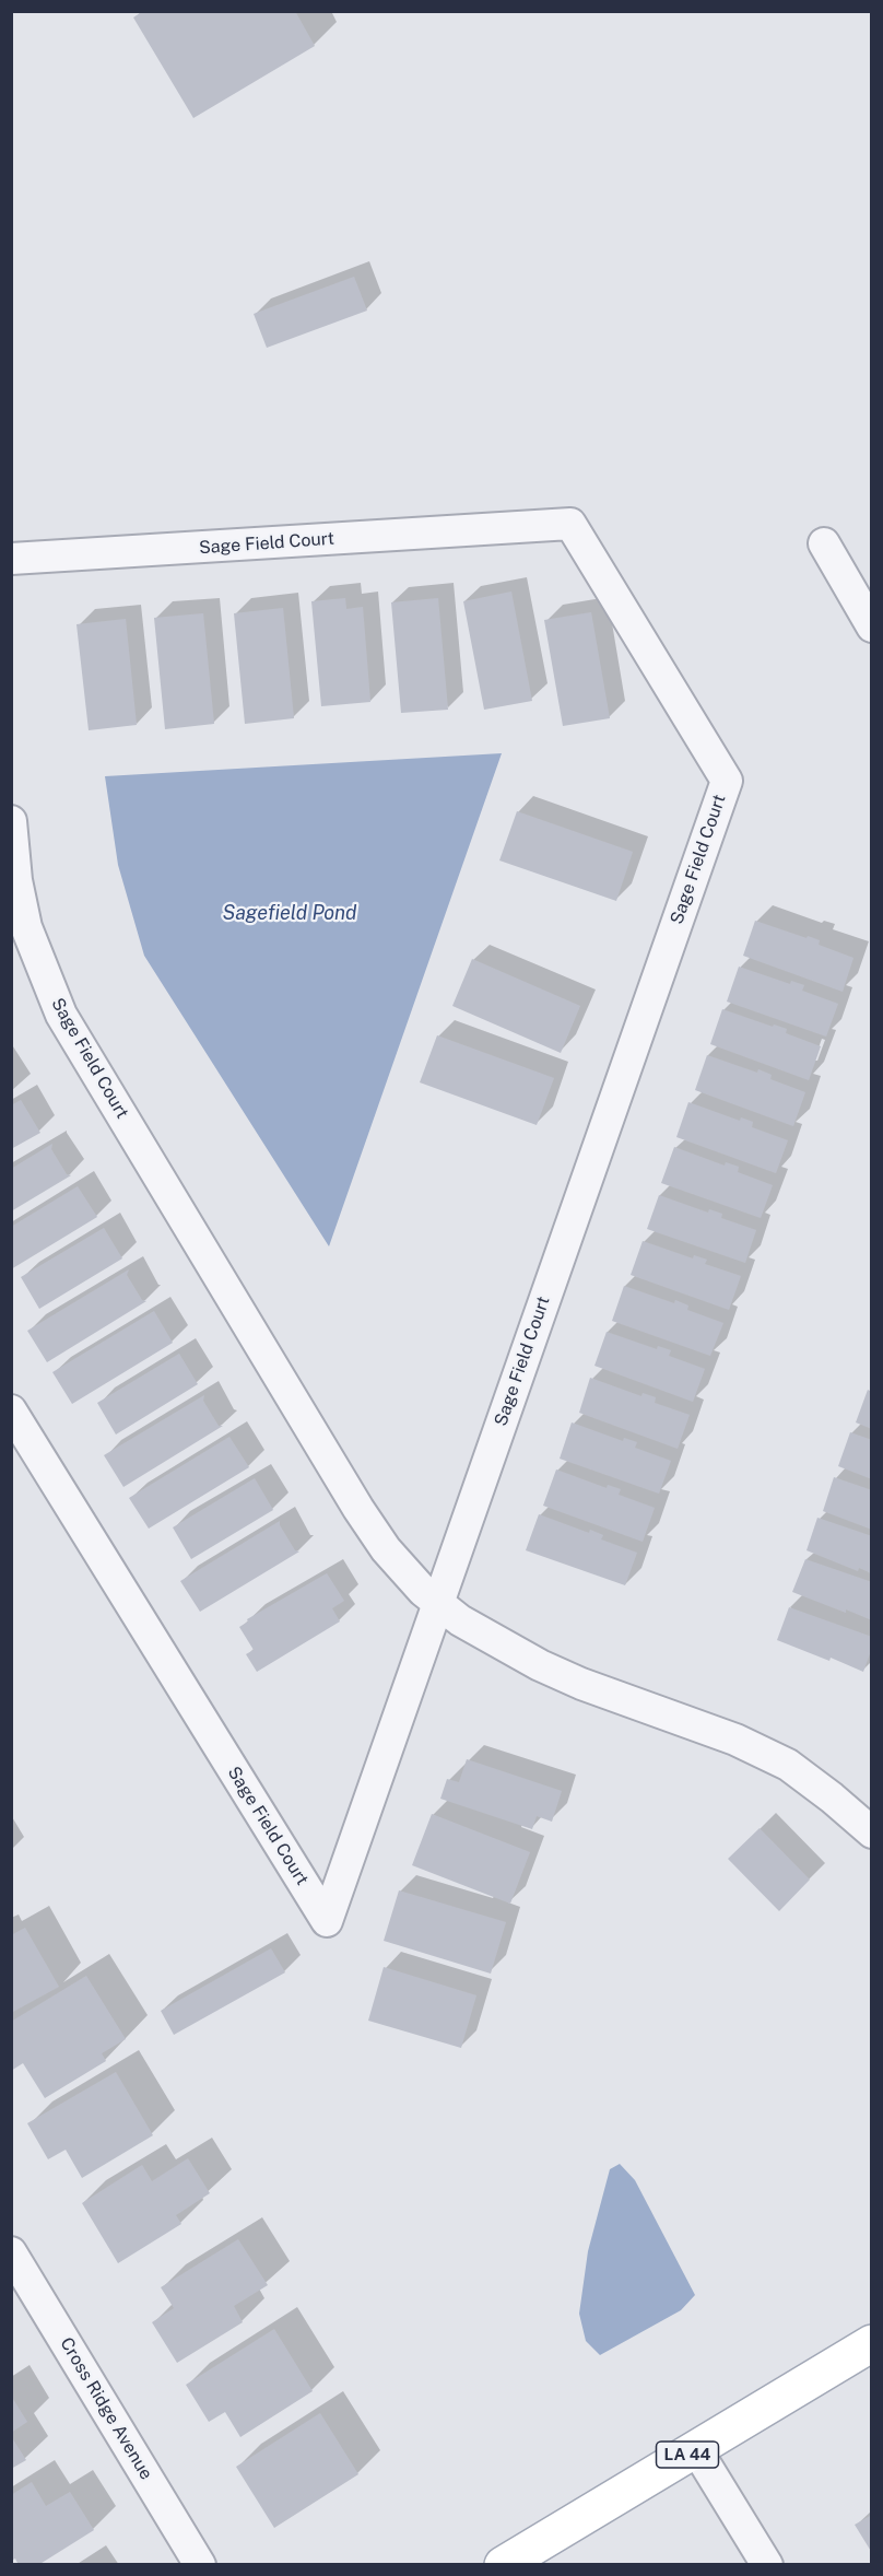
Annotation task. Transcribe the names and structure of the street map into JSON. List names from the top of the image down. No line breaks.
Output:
{"streets":{"main road":["LA 44"],"street":["Sage Field Court","Cross Ridge Avenue"]},"water":["Sagefield Pond"]}
